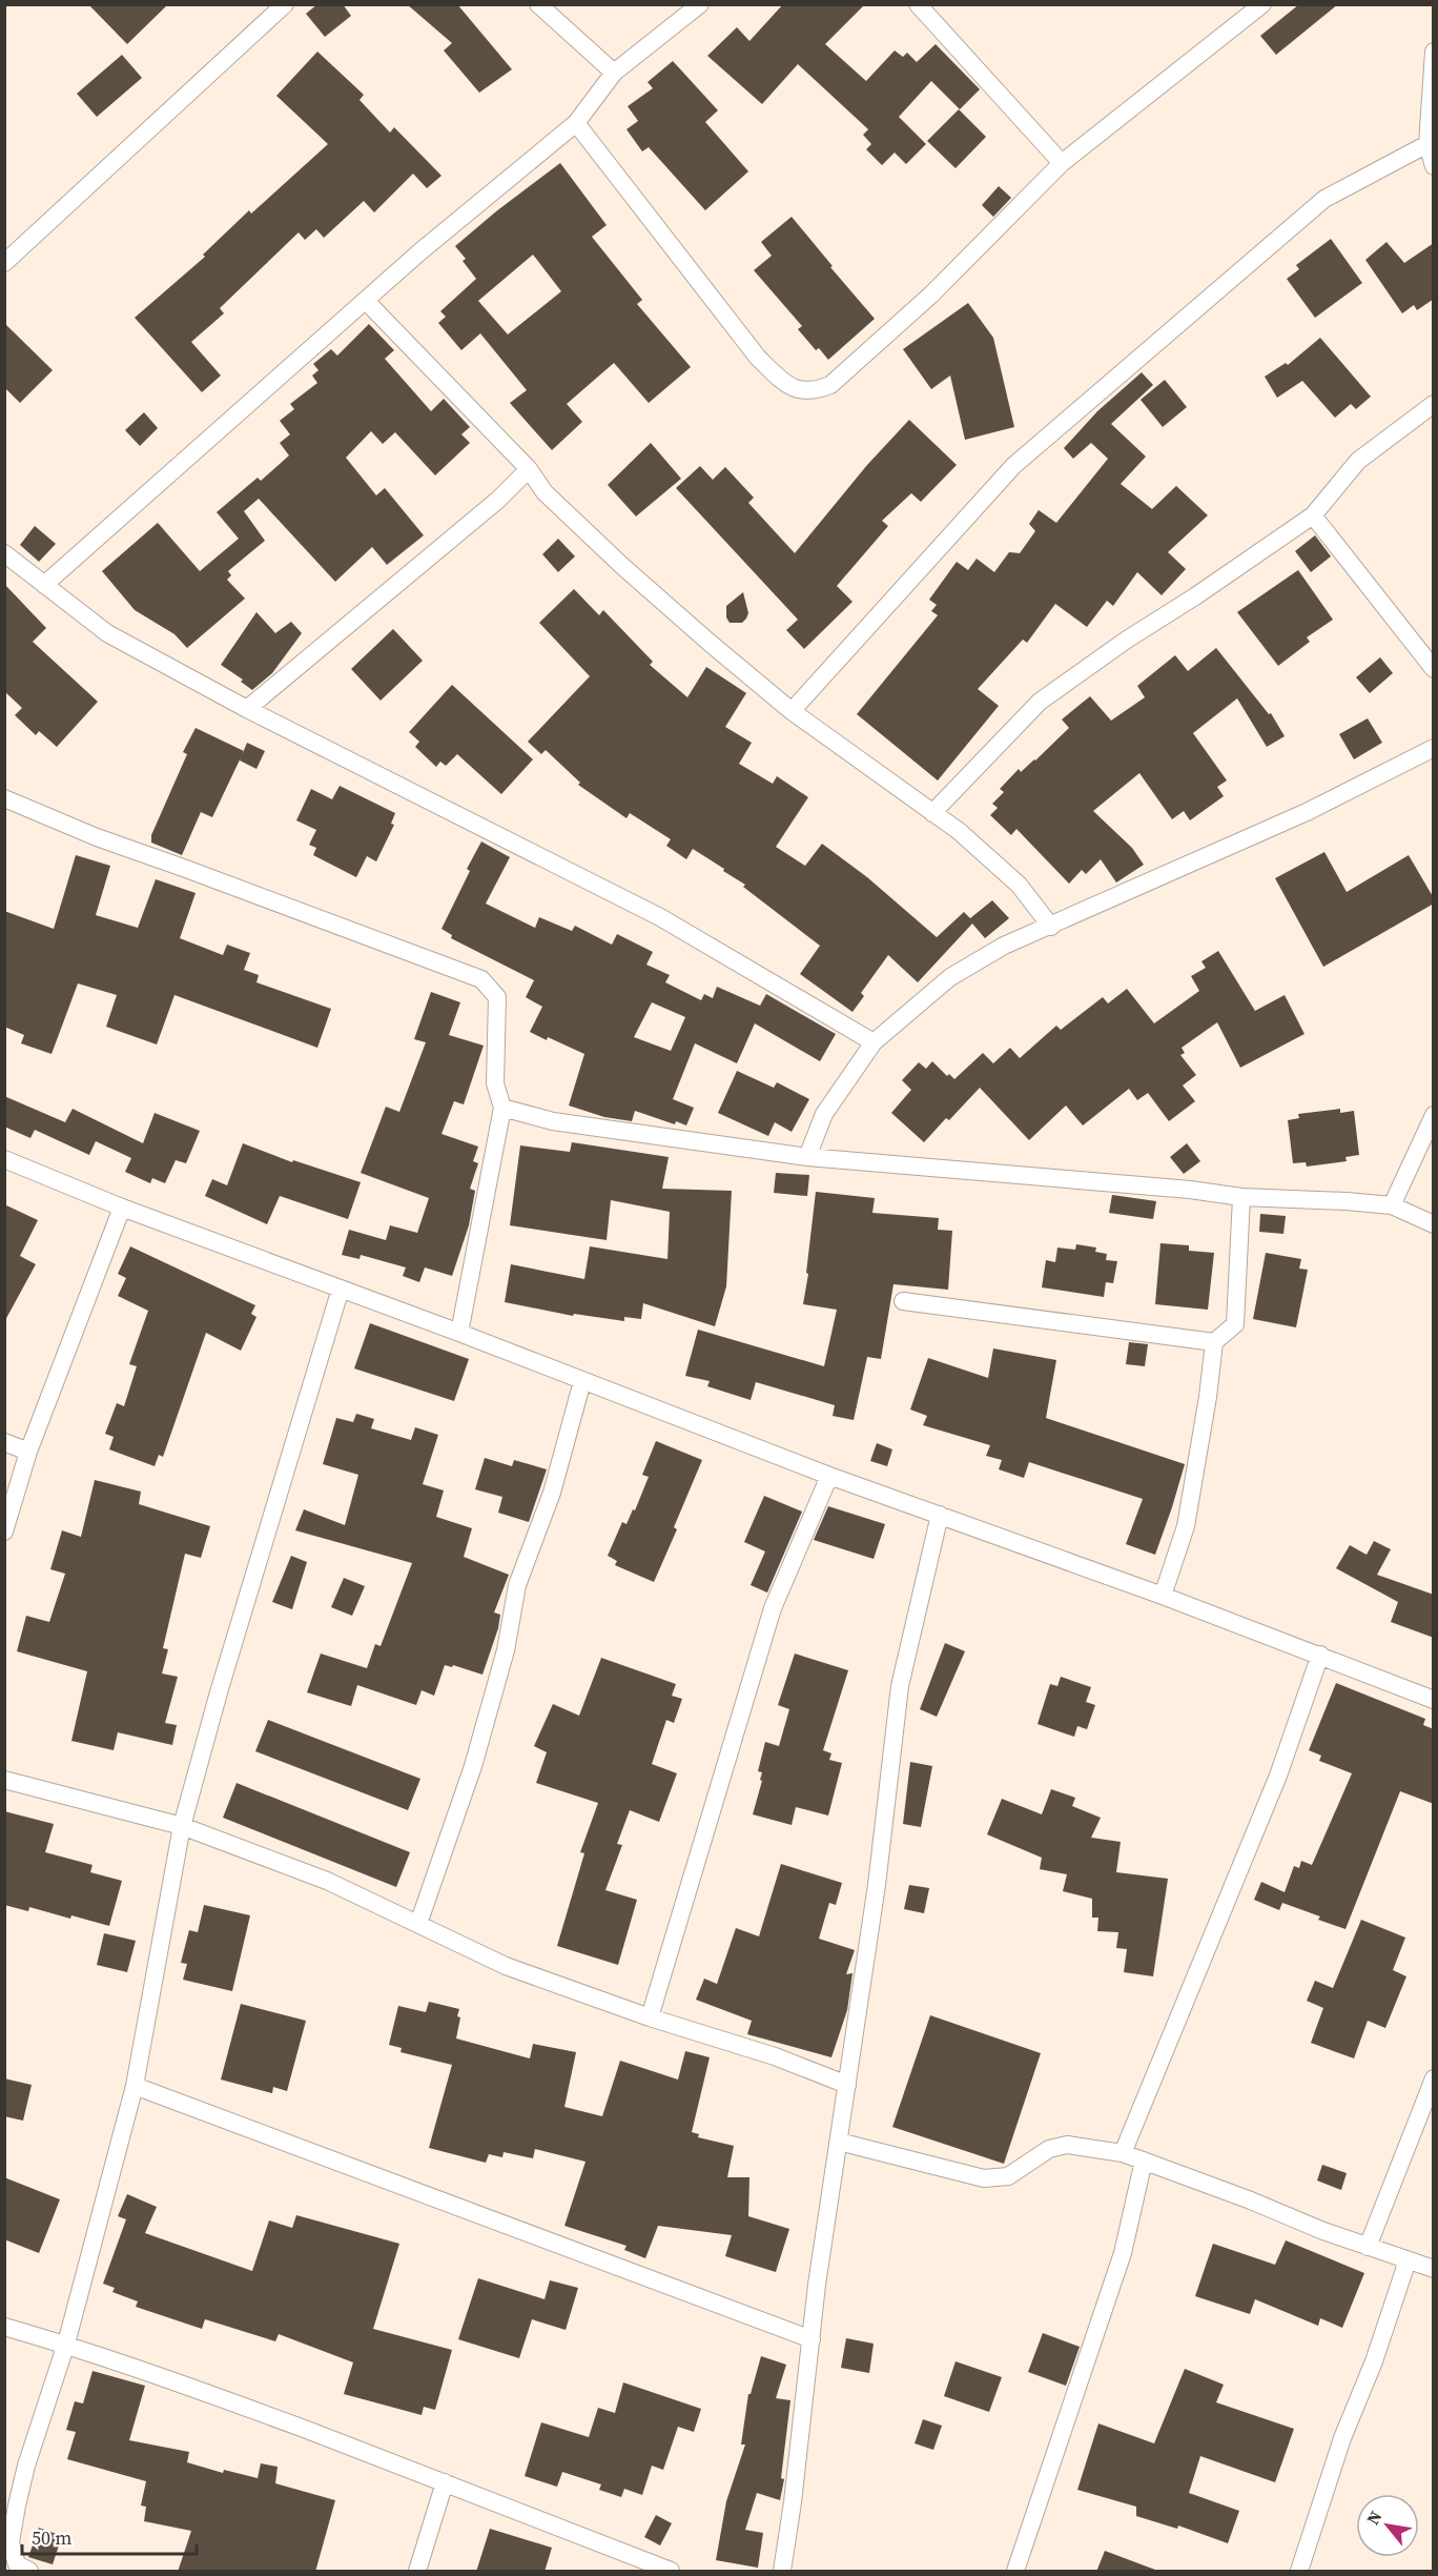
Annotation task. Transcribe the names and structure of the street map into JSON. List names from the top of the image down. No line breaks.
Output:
{"scale_bar":"50 m","north":"top left"}
